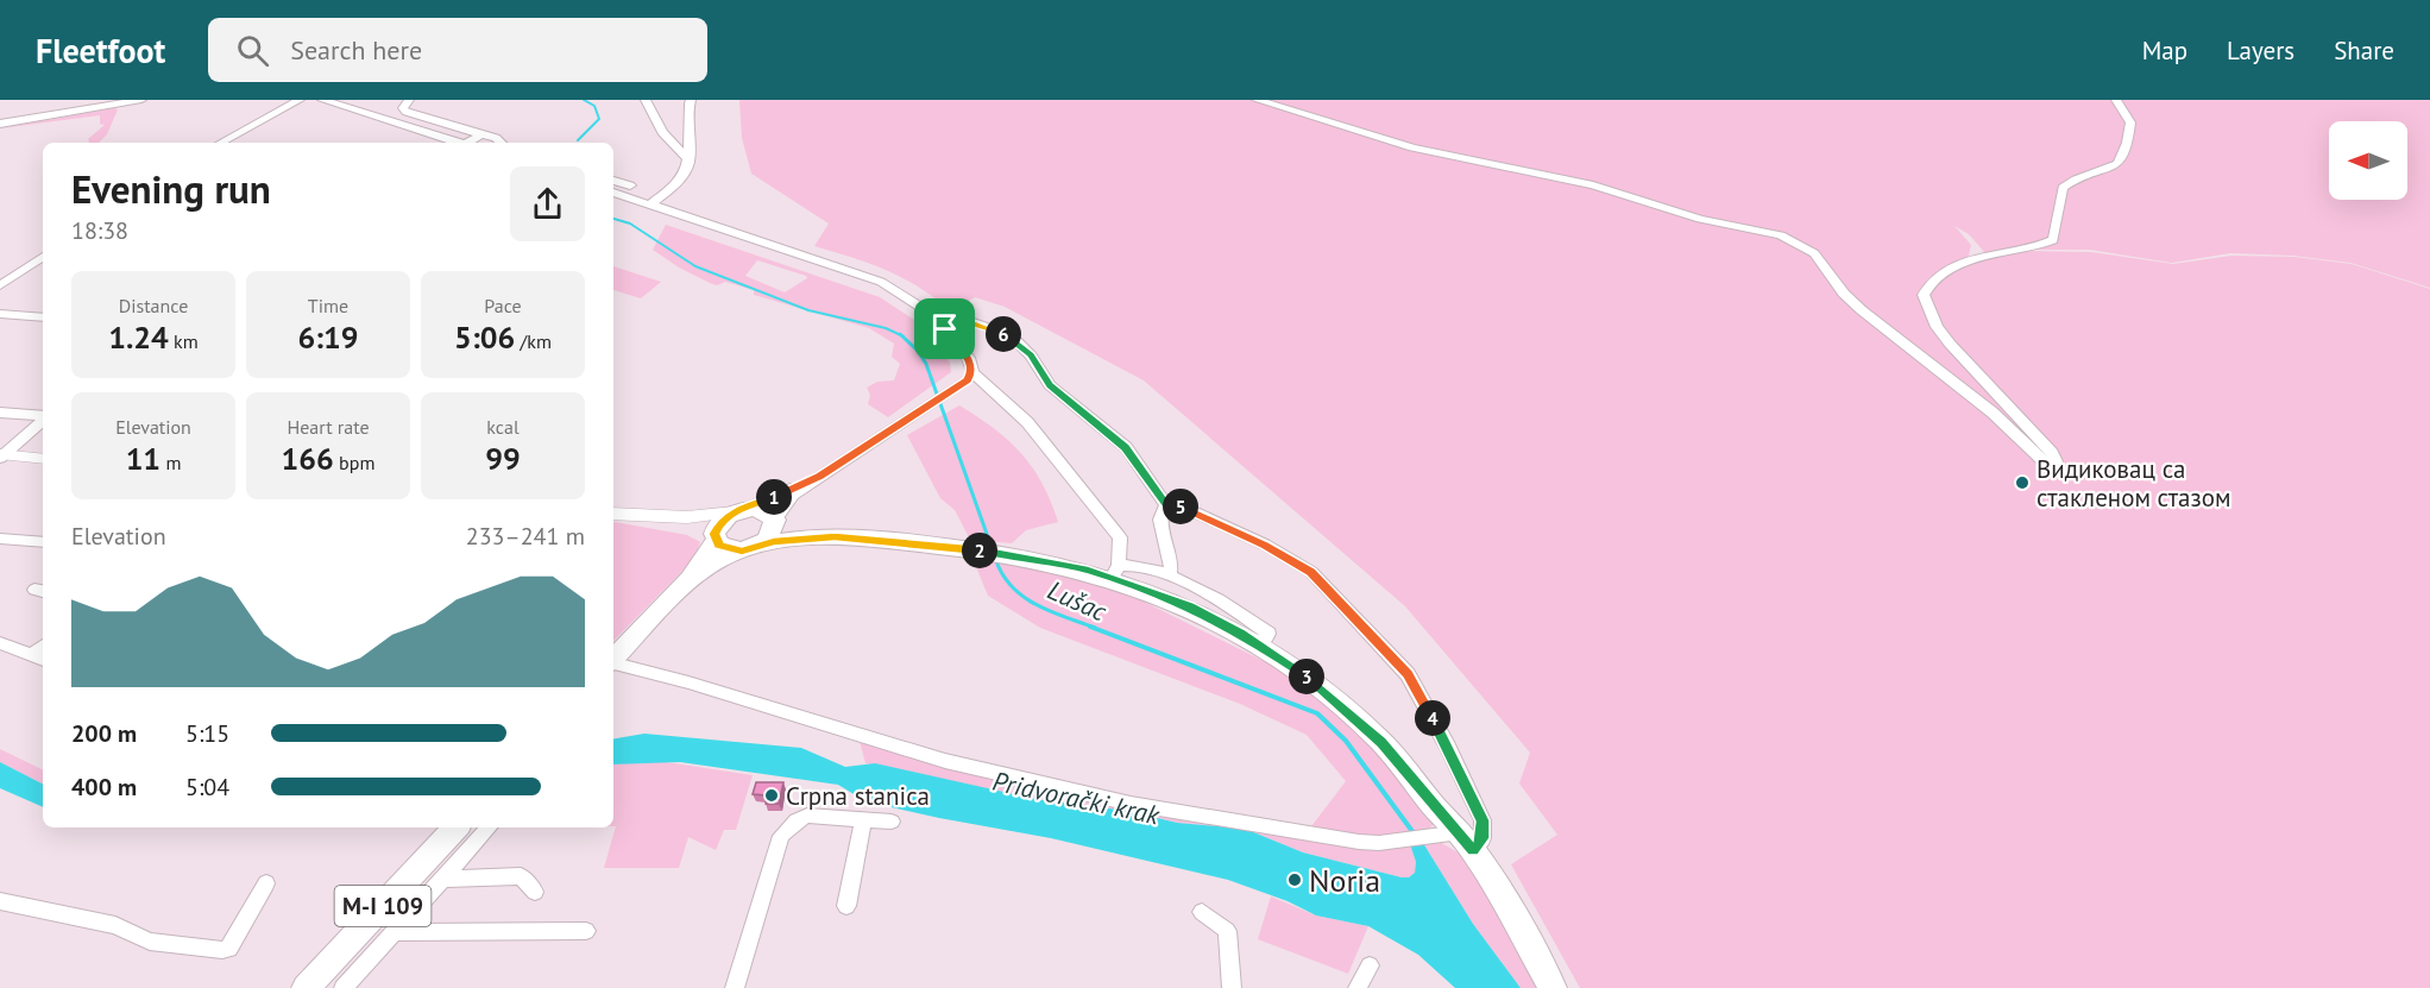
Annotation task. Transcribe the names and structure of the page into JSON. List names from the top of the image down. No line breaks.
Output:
{"streets":{"main road":["M-I 109"]},"water":["Lušac","Pridvorački krak"],"places":["Видиковац са стакленом стазом","Crpna stanica","Noria"],"north":"left","page":{"header":"Fleetfoot","search":"Search here","nav":["Map","Layers","Share"],"heading":["Evening run","18:38"],"stats":[["Distance","1.24 km"],["Time","6:19"],["Pace","5:06 /km"],["Elevation","11 m"],["Heart rate","166 bpm"],["kcal","99"]],"pins":["6","1","5","2","3","4"],"chart":["Elevation","233–241 m"],"list":[{"name":"200 m","note":"5:15"},{"name":"400 m","note":"5:04"}]}}
